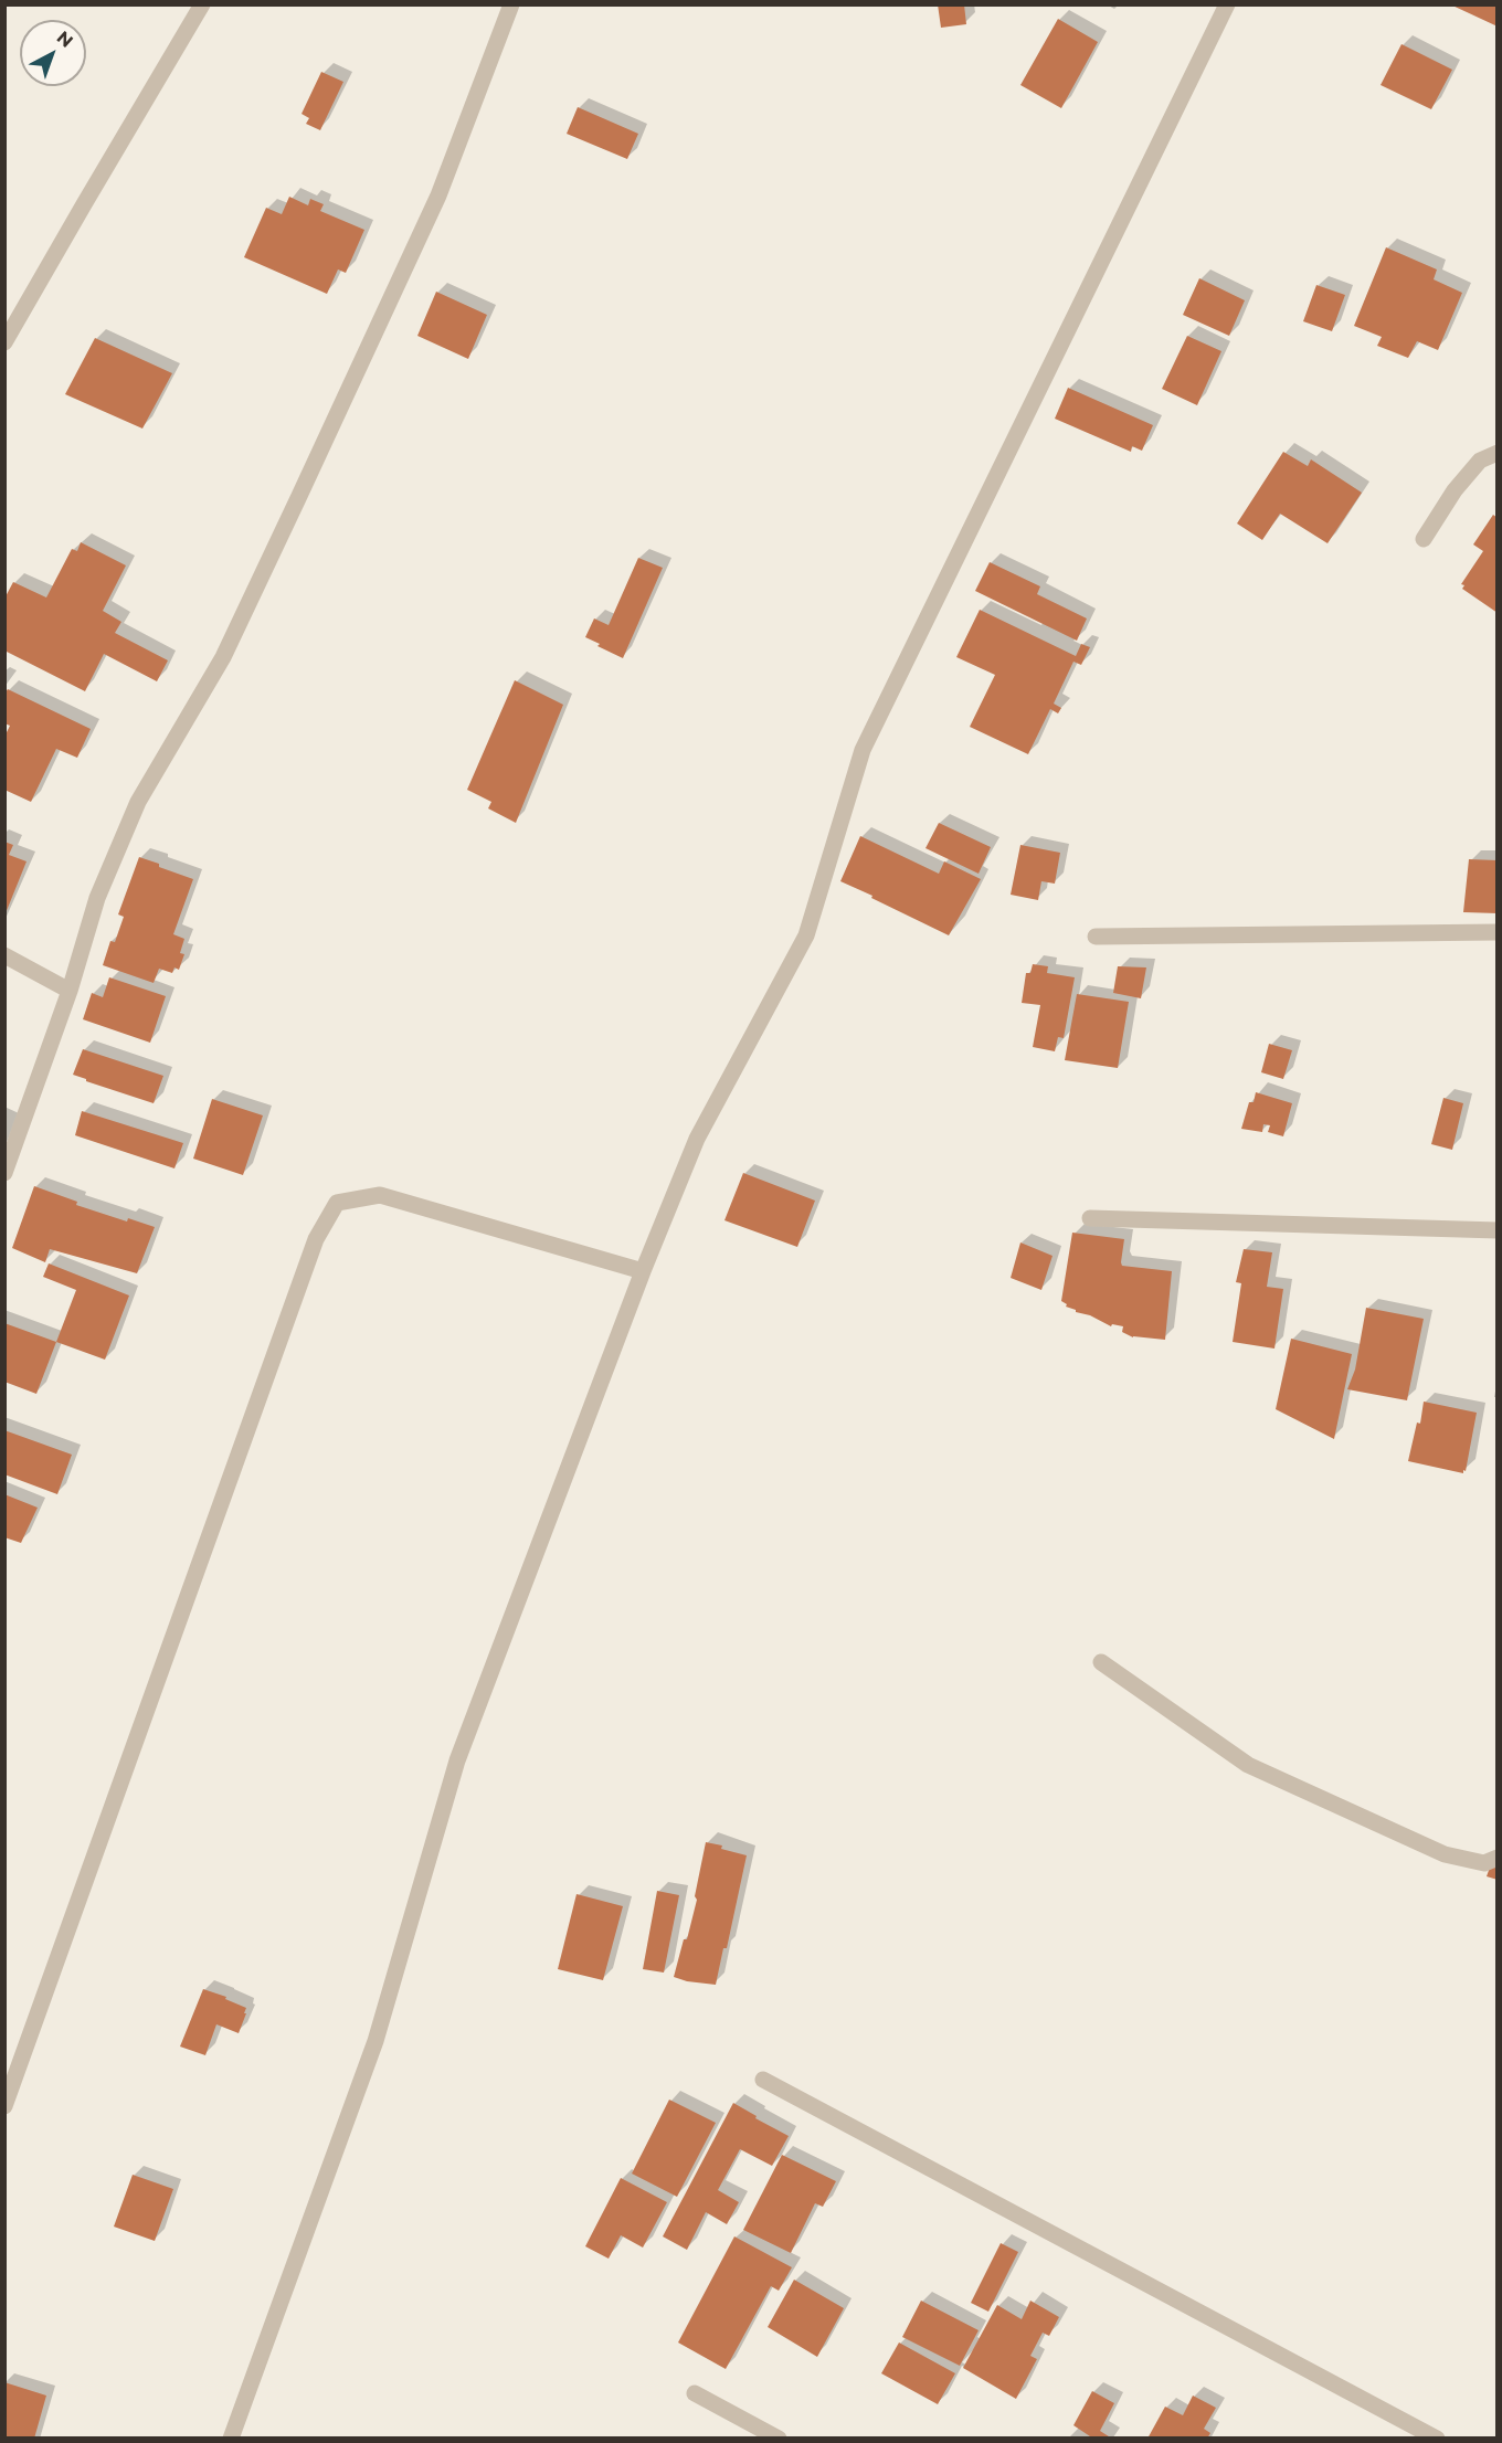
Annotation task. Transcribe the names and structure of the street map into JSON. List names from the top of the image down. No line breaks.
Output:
{"north":"top right"}
